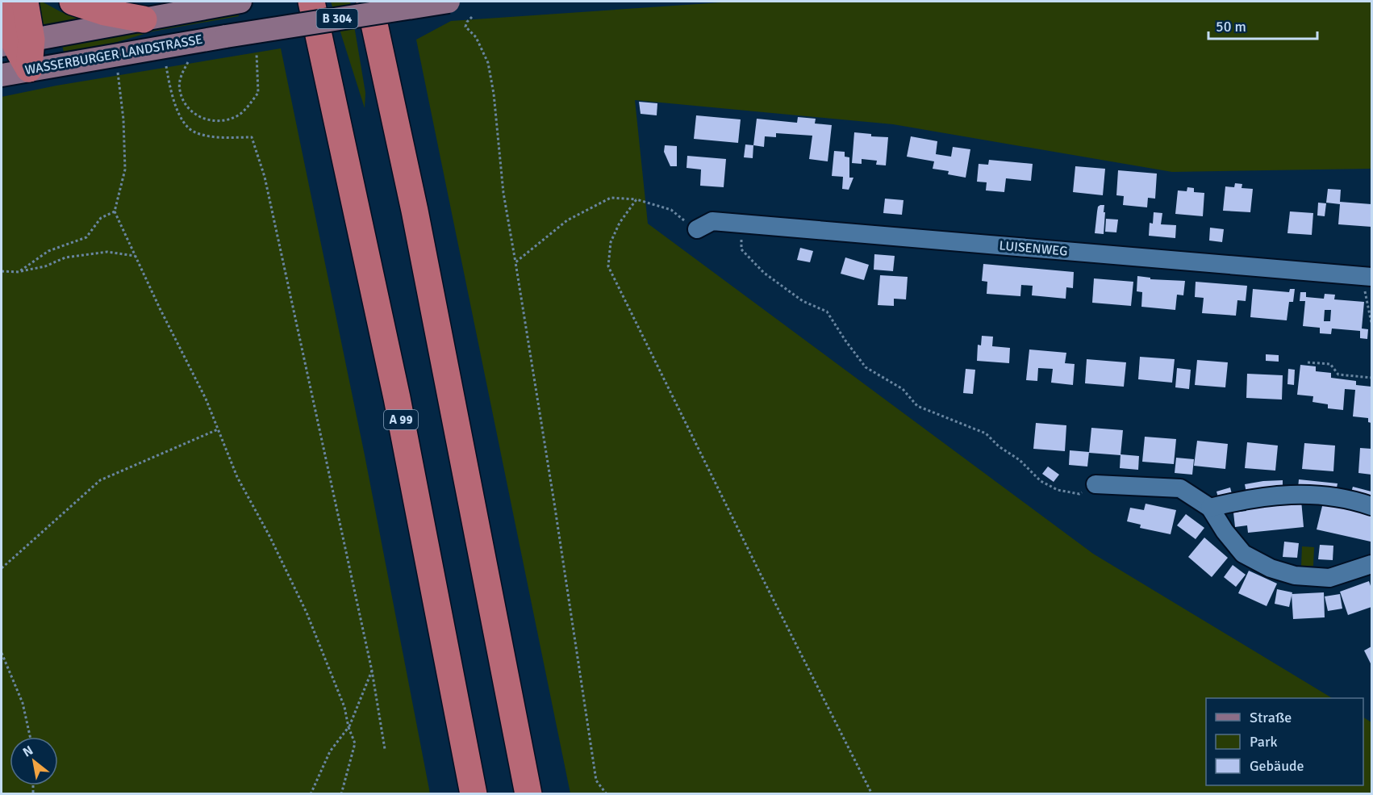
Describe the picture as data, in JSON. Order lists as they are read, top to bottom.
{
  "streets": {
    "highway": ["A 99"],
    "main road": ["B 304", "WASSERBURGER LANDSTRASSE"],
    "street": ["LUISENWEG"]
  },
  "legend": ["Straße", "Park", "Gebäude"],
  "scale_bar": "50 m",
  "north": "top left"
}
